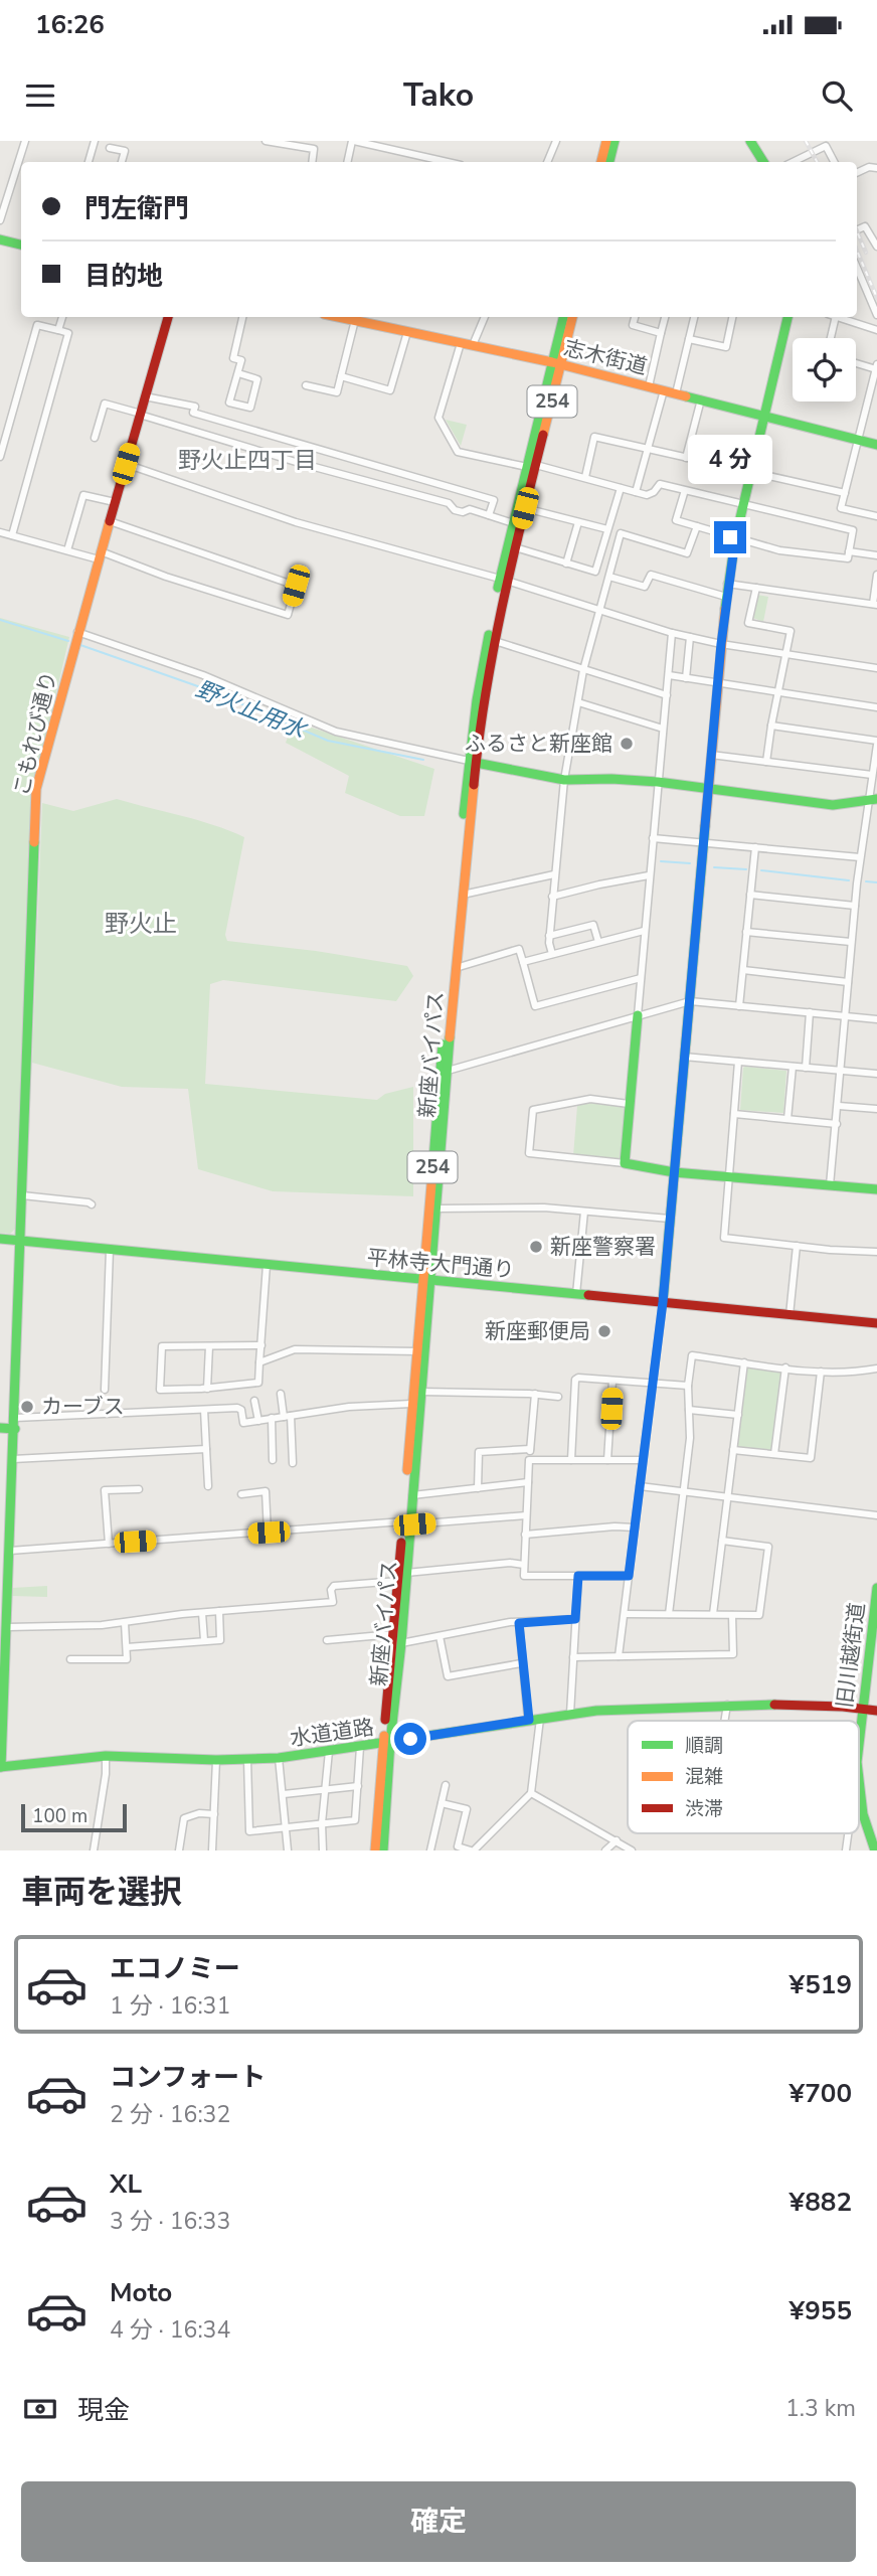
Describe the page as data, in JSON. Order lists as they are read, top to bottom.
{
  "streets": {
    "main road": [
      "志木街道",
      "254",
      "こもれび通り",
      "新座バイパス",
      "平林寺大門通り",
      "旧川越街道",
      "水道道路"
    ]
  },
  "crossings": [
    ["志木街道", "新座バイパス"],
    ["こもれび通り", "平林寺大門通り"],
    ["こもれび通り", "水道道路"],
    ["新座バイパス", "平林寺大門通り"],
    ["新座バイパス", "水道道路"],
    ["旧川越街道", "水道道路"]
  ],
  "districts": ["野火止四丁目", "野火止"],
  "water": ["野火止用水"],
  "places": [
    "ふるさと新座館",
    "新座警察署",
    "新座郵便局",
    "カーブス"
  ],
  "legend": ["順調", "混雑", "渋滞"],
  "scale_bar": "100 m",
  "page": {
    "status": "16:26",
    "header": "Tako",
    "banner": ["門左衛門", "目的地"],
    "bubble": "4 分",
    "scale": "100 m",
    "heading": "車両を選択",
    "list": [
      {
        "name": "エコノミー",
        "note": "1 分 · 16:31",
        "value": "¥519"
      },
      {
        "name": "コンフォート",
        "note": "2 分 · 16:32",
        "value": "¥700"
      },
      {
        "name": "XL",
        "note": "3 分 · 16:33",
        "value": "¥882"
      },
      {
        "name": "Moto",
        "note": "4 分 · 16:34",
        "value": "¥955"
      }
    ],
    "pay": ["現金", "1.3 km"],
    "buttons": "確定"
  }
}
